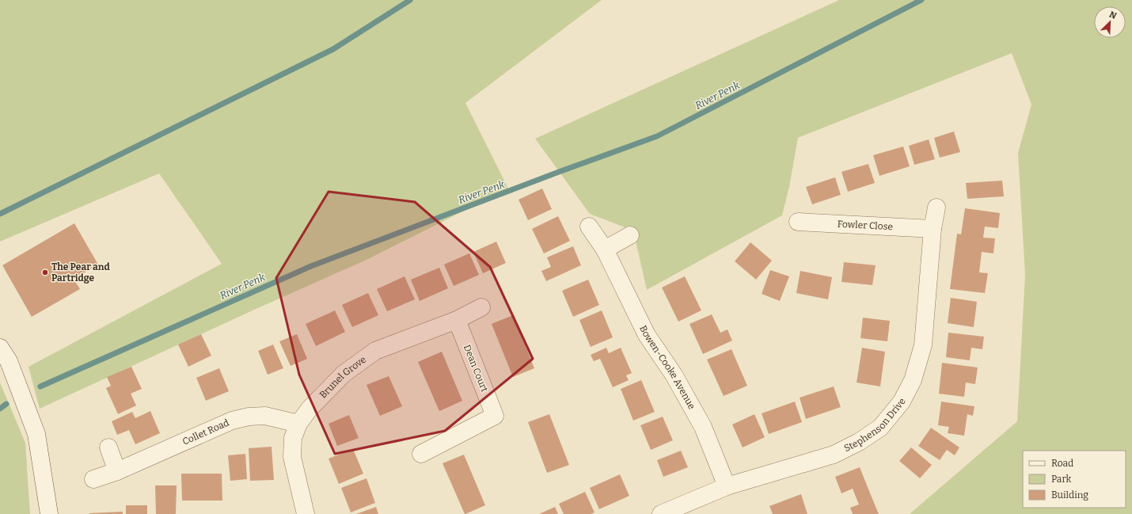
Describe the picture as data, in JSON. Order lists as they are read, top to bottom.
{
  "streets": {
    "street": [
      "Fowler Close",
      "Bowen-Cooke Avenue",
      "Dean Court",
      "Brunel Grove",
      "Stephenson Drive",
      "Collet Road"
    ]
  },
  "crossings": [
    ["Fowler Close", "Stephenson Drive"],
    ["Bowen-Cooke Avenue", "Stephenson Drive"],
    ["Dean Court", "Brunel Grove"],
    ["Brunel Grove", "Collet Road"]
  ],
  "water": ["River Penk"],
  "places": ["The Pear and Partridge"],
  "legend": ["Road", "Park", "Building"],
  "north": "top right"
}
